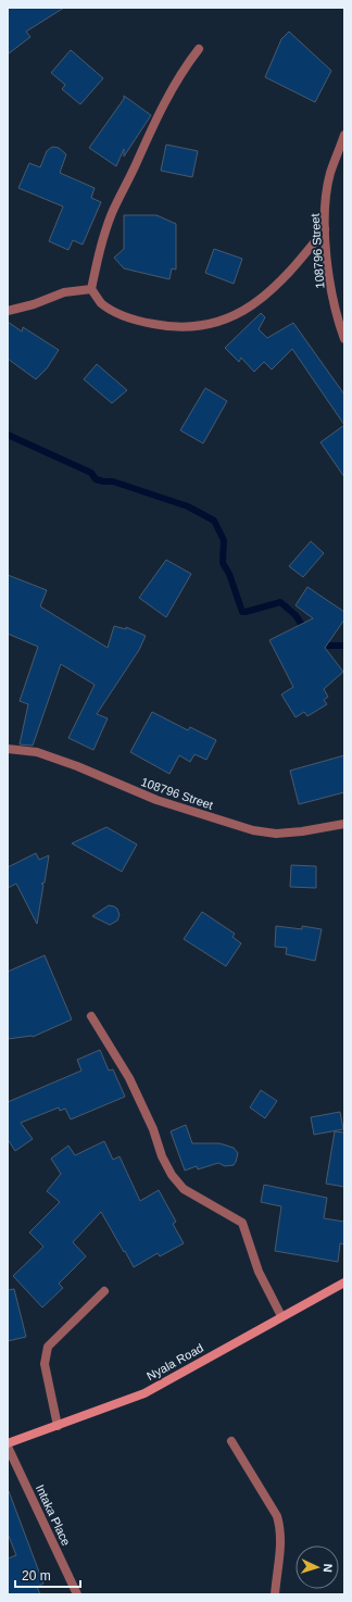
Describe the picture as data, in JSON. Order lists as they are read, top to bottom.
{
  "streets": {
    "street": ["108796 Street", "Nyala Road", "Intaka Place"]
  },
  "crossings": [
    ["Nyala Road", "Intaka Place"]
  ],
  "scale_bar": "20 m",
  "north": "right"
}
